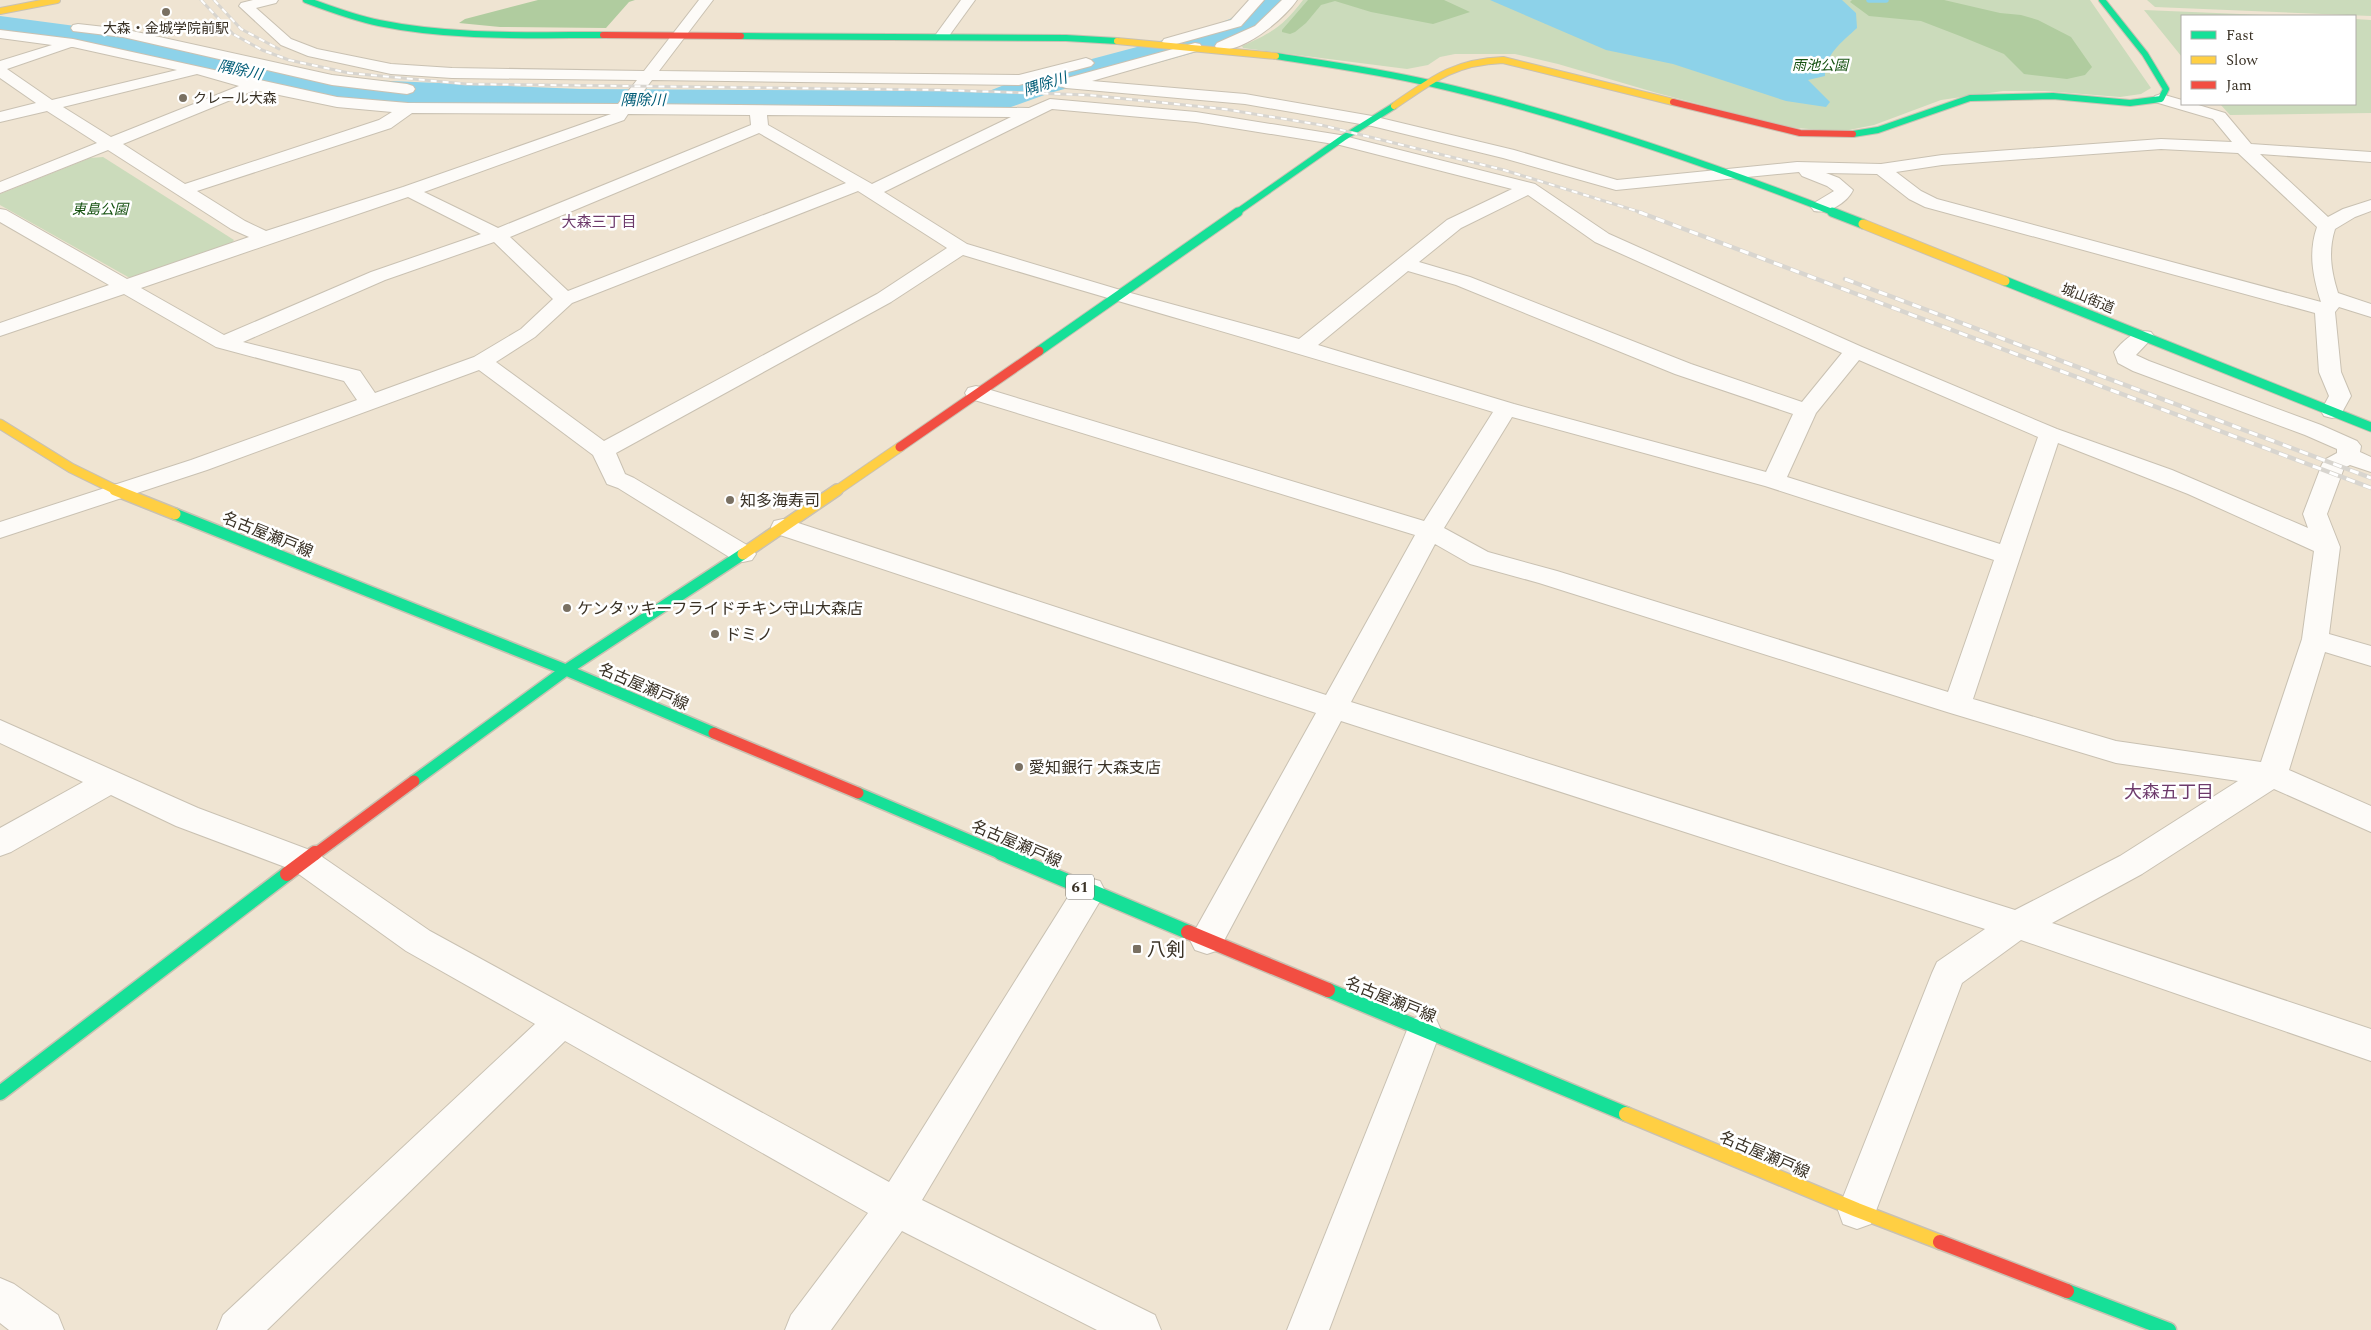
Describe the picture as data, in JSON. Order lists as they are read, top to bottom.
{
  "streets": {
    "street": ["城山街道", "名古屋瀬戸線", "61"]
  },
  "districts": ["大森三丁目", "大森五丁目"],
  "water": ["隅除川"],
  "parks": ["雨池公園", "東島公園"],
  "places": {
    "other": [
      "大森・金城学院前駅",
      "クレール大森",
      "知多海寿司",
      "ケンタッキーフライドチキン守山大森店",
      "ドミノ",
      "愛知銀行 大森支店"
    ],
    "transit": ["八剣"]
  },
  "legend": ["Fast", "Slow", "Jam"]
}
